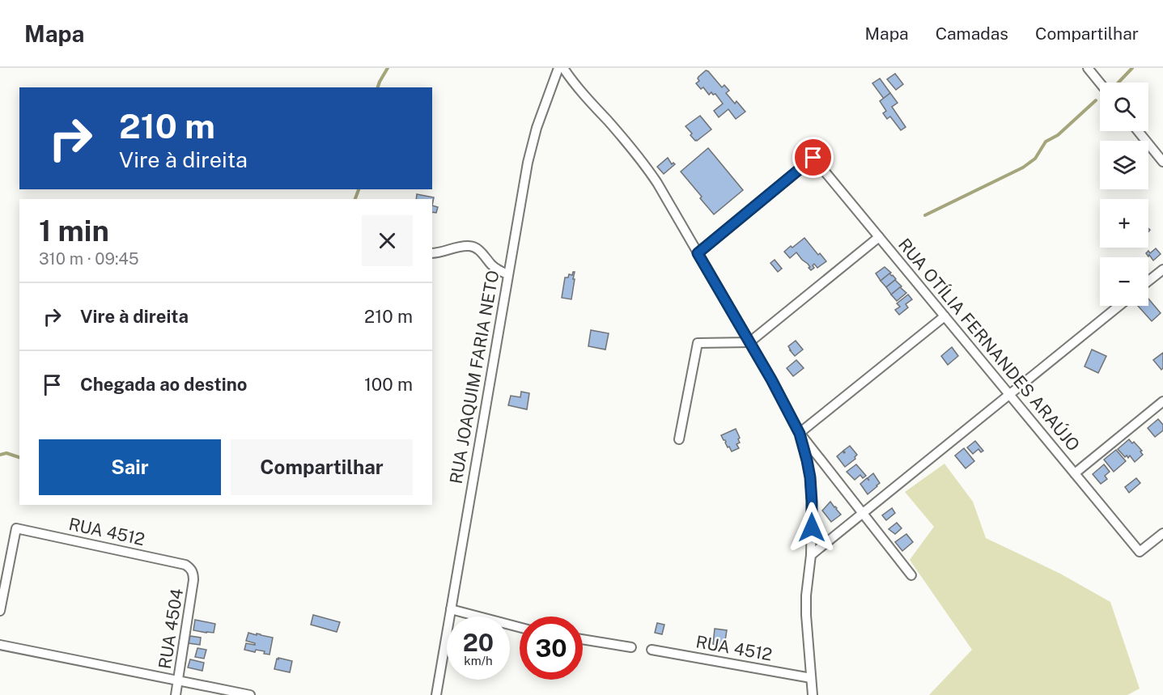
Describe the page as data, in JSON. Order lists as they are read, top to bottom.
{
  "streets": {
    "street": [
      "RUA OTÍLIA FERNANDES ARAÚJO",
      "RUA JOAQUIM FARIA NETO",
      "RUA 4512",
      "RUA 4504"
    ]
  },
  "crossings": [
    ["RUA 4512", "RUA 4504"]
  ],
  "page": {
    "header": "Mapa",
    "nav": ["Mapa", "Camadas", "Compartilhar"],
    "map_buttons": ["+", "−"],
    "turn": ["210 m", "Vire à direita"],
    "heading": ["1 min", "310 m · 09:45"],
    "list": [
      {
        "name": "Vire à direita",
        "value": "210 m"
      },
      {
        "name": "Chegada ao destino",
        "value": "100 m"
      }
    ],
    "buttons": ["Sair", "Compartilhar"],
    "speed": "20 km/h",
    "limit": "30"
  }
}
